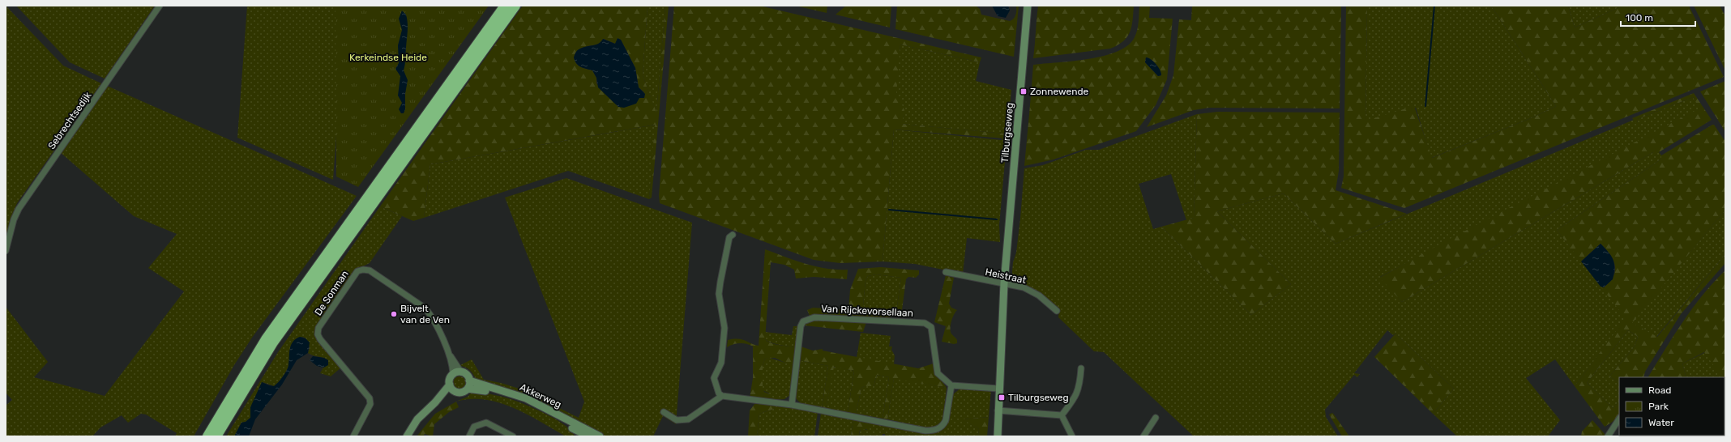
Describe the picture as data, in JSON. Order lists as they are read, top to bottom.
{
  "streets": {
    "street": [
      "Sebrechtsedijk",
      "Tilburgseweg",
      "Heistraat",
      "De Sonman",
      "Van Rijckevorsellaan",
      "Akkerweg"
    ]
  },
  "crossings": [
    ["Tilburgseweg", "Heistraat"],
    ["De Sonman", "Akkerweg"]
  ],
  "parks": ["Kerkeindse Heide"],
  "places": {
    "transit": ["Zonnewende", "Tilburgseweg"],
    "other": ["Bijvelt van de Ven"]
  },
  "legend": ["Road", "Park", "Water"],
  "scale_bar": "100 m"
}
